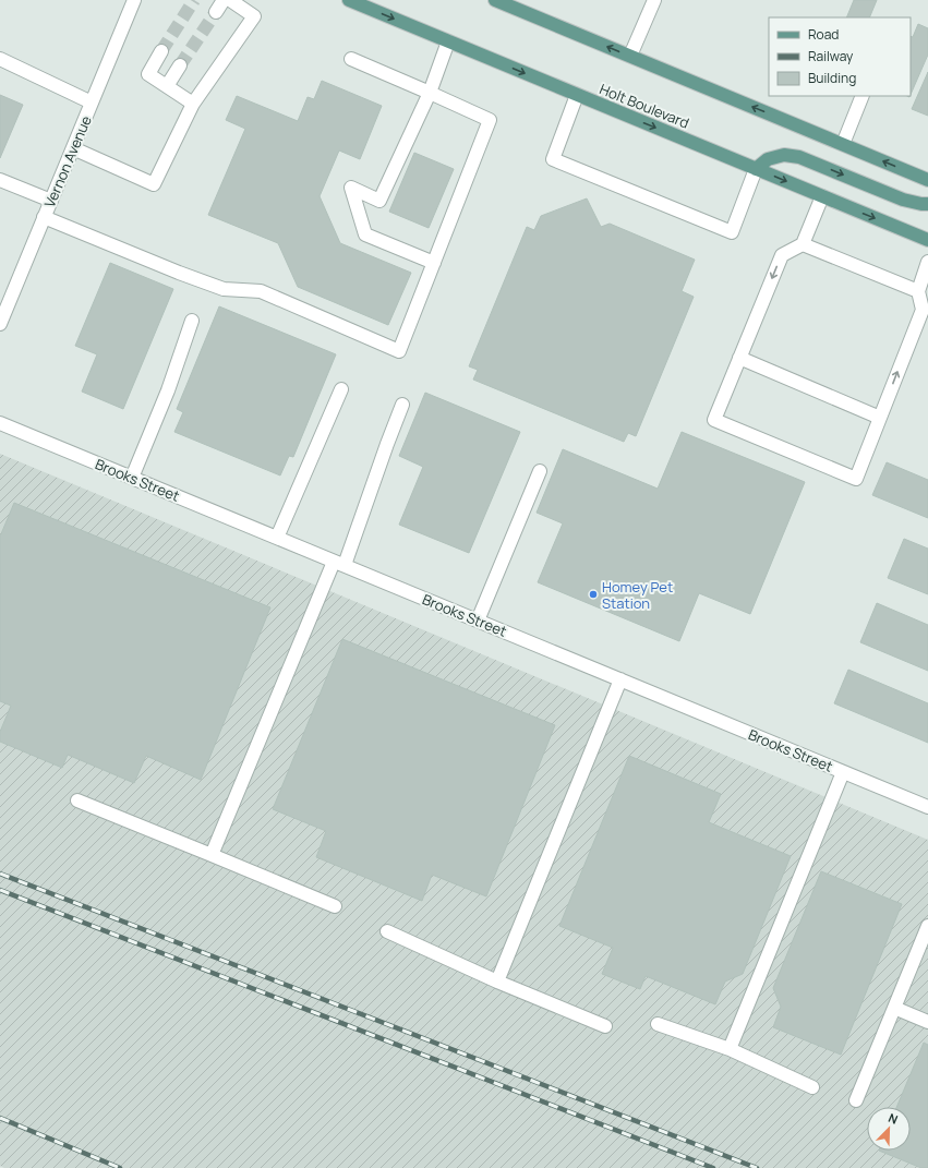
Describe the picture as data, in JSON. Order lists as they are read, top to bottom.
{
  "streets": {
    "main road": ["Holt Boulevard"],
    "street": ["Vernon Avenue", "Brooks Street"]
  },
  "places": ["Homey Pet Station"],
  "legend": ["Road", "Railway", "Building"],
  "north": "top right"
}
